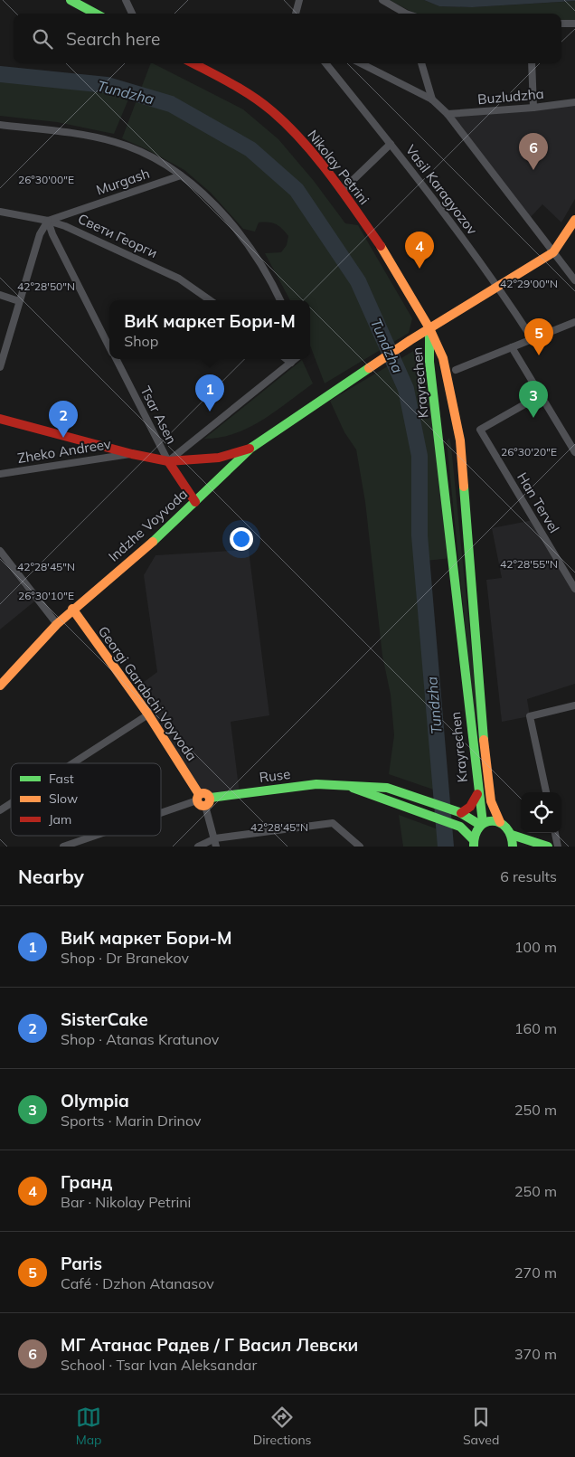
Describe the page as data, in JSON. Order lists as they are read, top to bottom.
{
  "streets": {
    "street": [
      "Buzludzha",
      "Nikolay Petrini",
      "Murgash",
      "Vasil Karagyozov",
      "Свети Георги",
      "Krayrechen",
      "Tsar Asen",
      "Zheko Andreev",
      "Han Tervel",
      "Indzhe Voyvoda",
      "Georgi Garabchi Voyvoda",
      "Ruse"
    ]
  },
  "crossings": [
    ["Nikolay Petrini", "Krayrechen"],
    ["Nikolay Petrini", "Indzhe Voyvoda"],
    ["Murgash", "Свети Георги"],
    ["Vasil Karagyozov", "Indzhe Voyvoda"],
    ["Krayrechen", "Indzhe Voyvoda"],
    ["Indzhe Voyvoda", "Georgi Garabchi Voyvoda"],
    ["Georgi Garabchi Voyvoda", "Ruse"]
  ],
  "water": ["Tundzha"],
  "legend": ["Fast", "Slow", "Jam"],
  "page": {
    "search": "Search here",
    "pins": [
      "6",
      "4",
      "5",
      "1",
      "3",
      "2"
    ],
    "popup": ["ВиК маркет Бори-М", "Shop"],
    "heading": ["Nearby", "6 results"],
    "list": [
      {
        "mark": "1",
        "name": "ВиК маркет Бори-М",
        "note": "Shop · Dr Branekov",
        "value": "100 m"
      },
      {
        "mark": "2",
        "name": "SisterCake",
        "note": "Shop · Atanas Kratunov",
        "value": "160 m"
      },
      {
        "mark": "3",
        "name": "Olympia",
        "note": "Sports · Marin Drinov",
        "value": "250 m"
      },
      {
        "mark": "4",
        "name": "Гранд",
        "note": "Bar · Nikolay Petrini",
        "value": "250 m"
      },
      {
        "mark": "5",
        "name": "Paris",
        "note": "Café · Dzhon Atanasov",
        "value": "270 m"
      },
      {
        "mark": "6",
        "name": "МГ Атанас Радев / Г Васил Левски",
        "note": "School · Tsar Ivan Aleksandar",
        "value": "370 m"
      }
    ],
    "nav": ["Map", "Directions", "Saved"]
  },
  "coordinates": [
    "26°30'00\"E",
    "42°29'00\"N",
    "42°28'50\"N",
    "26°30'20\"E",
    "42°28'55\"N",
    "42°28'45\"N",
    "26°30'10\"E"
  ]
}
